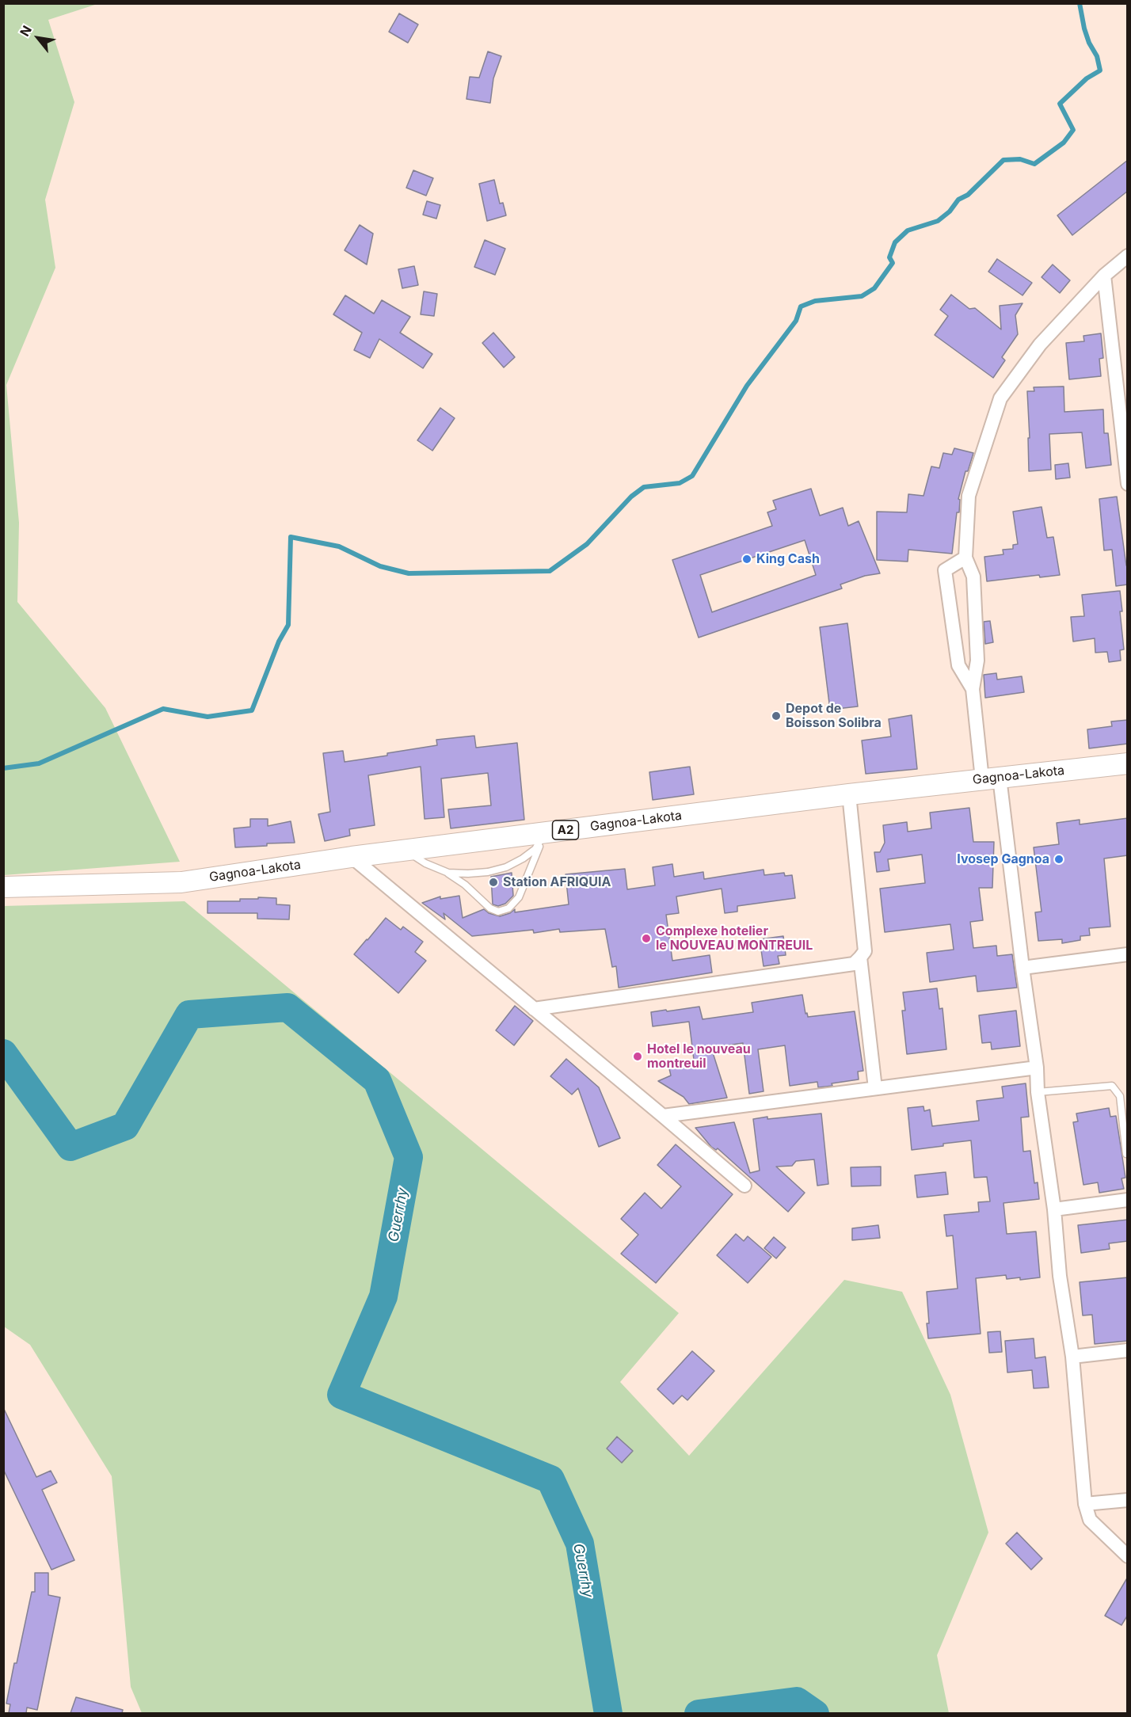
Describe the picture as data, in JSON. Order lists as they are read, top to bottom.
{
  "streets": {
    "main road": ["Gagnoa-Lakota", "A2"]
  },
  "water": ["Guerrhy"],
  "places": [
    "King Cash",
    "Depot de Boisson Solibra",
    "Ivosep Gagnoa",
    "Station AFRIQUIA",
    "Complexe hotelier le NOUVEAU MONTREUIL",
    "Hotel le nouveau montreuil"
  ],
  "north": "top left"
}
